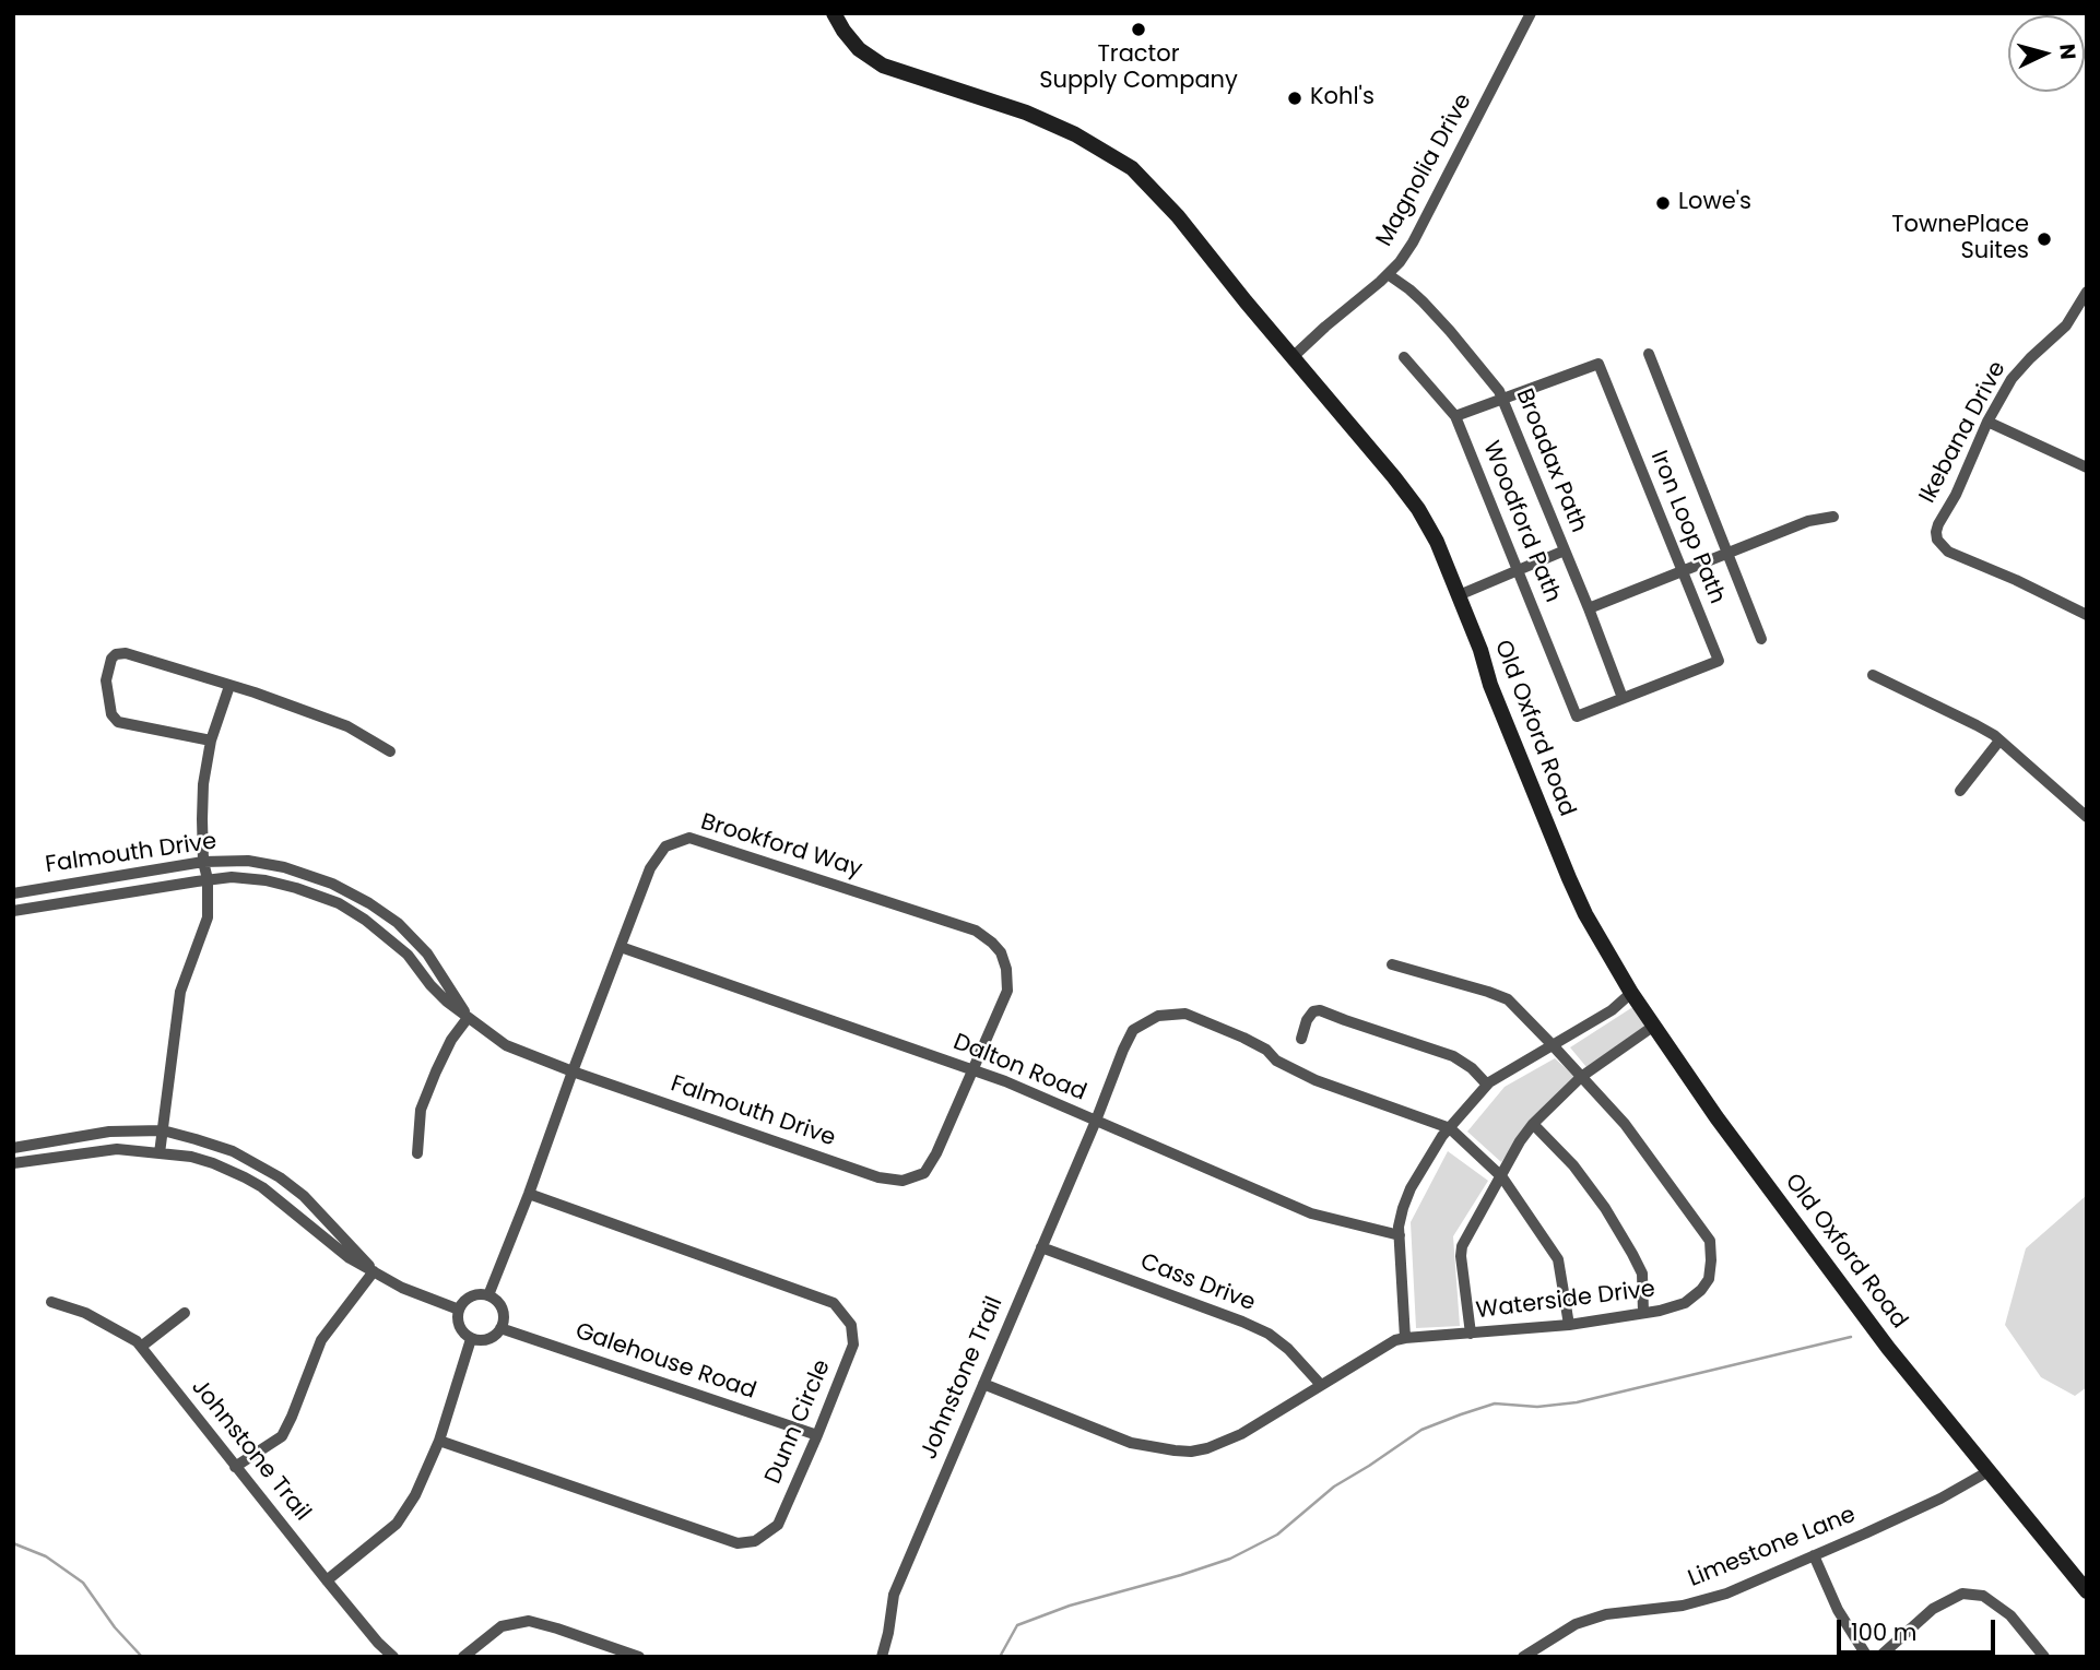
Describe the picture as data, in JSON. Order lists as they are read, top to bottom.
{
  "streets": {
    "street": [
      "Magnolia Drive",
      "Ikebana Drive",
      "Broadax Path",
      "Woodford Path",
      "Iron Loop Path",
      "Old Oxford Road",
      "Brookford Way",
      "Falmouth Drive",
      "Dalton Road",
      "Cass Drive",
      "Waterside Drive",
      "Galehouse Road",
      "Johnstone Trail",
      "Dunn Circle",
      "Limestone Lane"
    ]
  },
  "crossings": [
    ["Magnolia Drive", "Broadax Path"],
    ["Magnolia Drive", "Old Oxford Road"],
    ["Broadax Path", "Iron Loop Path"],
    ["Woodford Path", "Iron Loop Path"],
    ["Old Oxford Road", "Limestone Lane"],
    ["Brookford Way", "Falmouth Drive"],
    ["Brookford Way", "Dalton Road"],
    ["Brookford Way", "Galehouse Road"],
    ["Brookford Way", "Dunn Circle"],
    ["Falmouth Drive", "Dalton Road"],
    ["Dalton Road", "Johnstone Trail"],
    ["Cass Drive", "Waterside Drive"],
    ["Cass Drive", "Johnstone Trail"],
    ["Waterside Drive", "Johnstone Trail"],
    ["Galehouse Road", "Dunn Circle"]
  ],
  "places": [
    "Tractor Supply Company",
    "Kohl's",
    "Lowe's",
    "TownePlace Suites"
  ],
  "scale_bar": "100 m",
  "north": "right"
}
